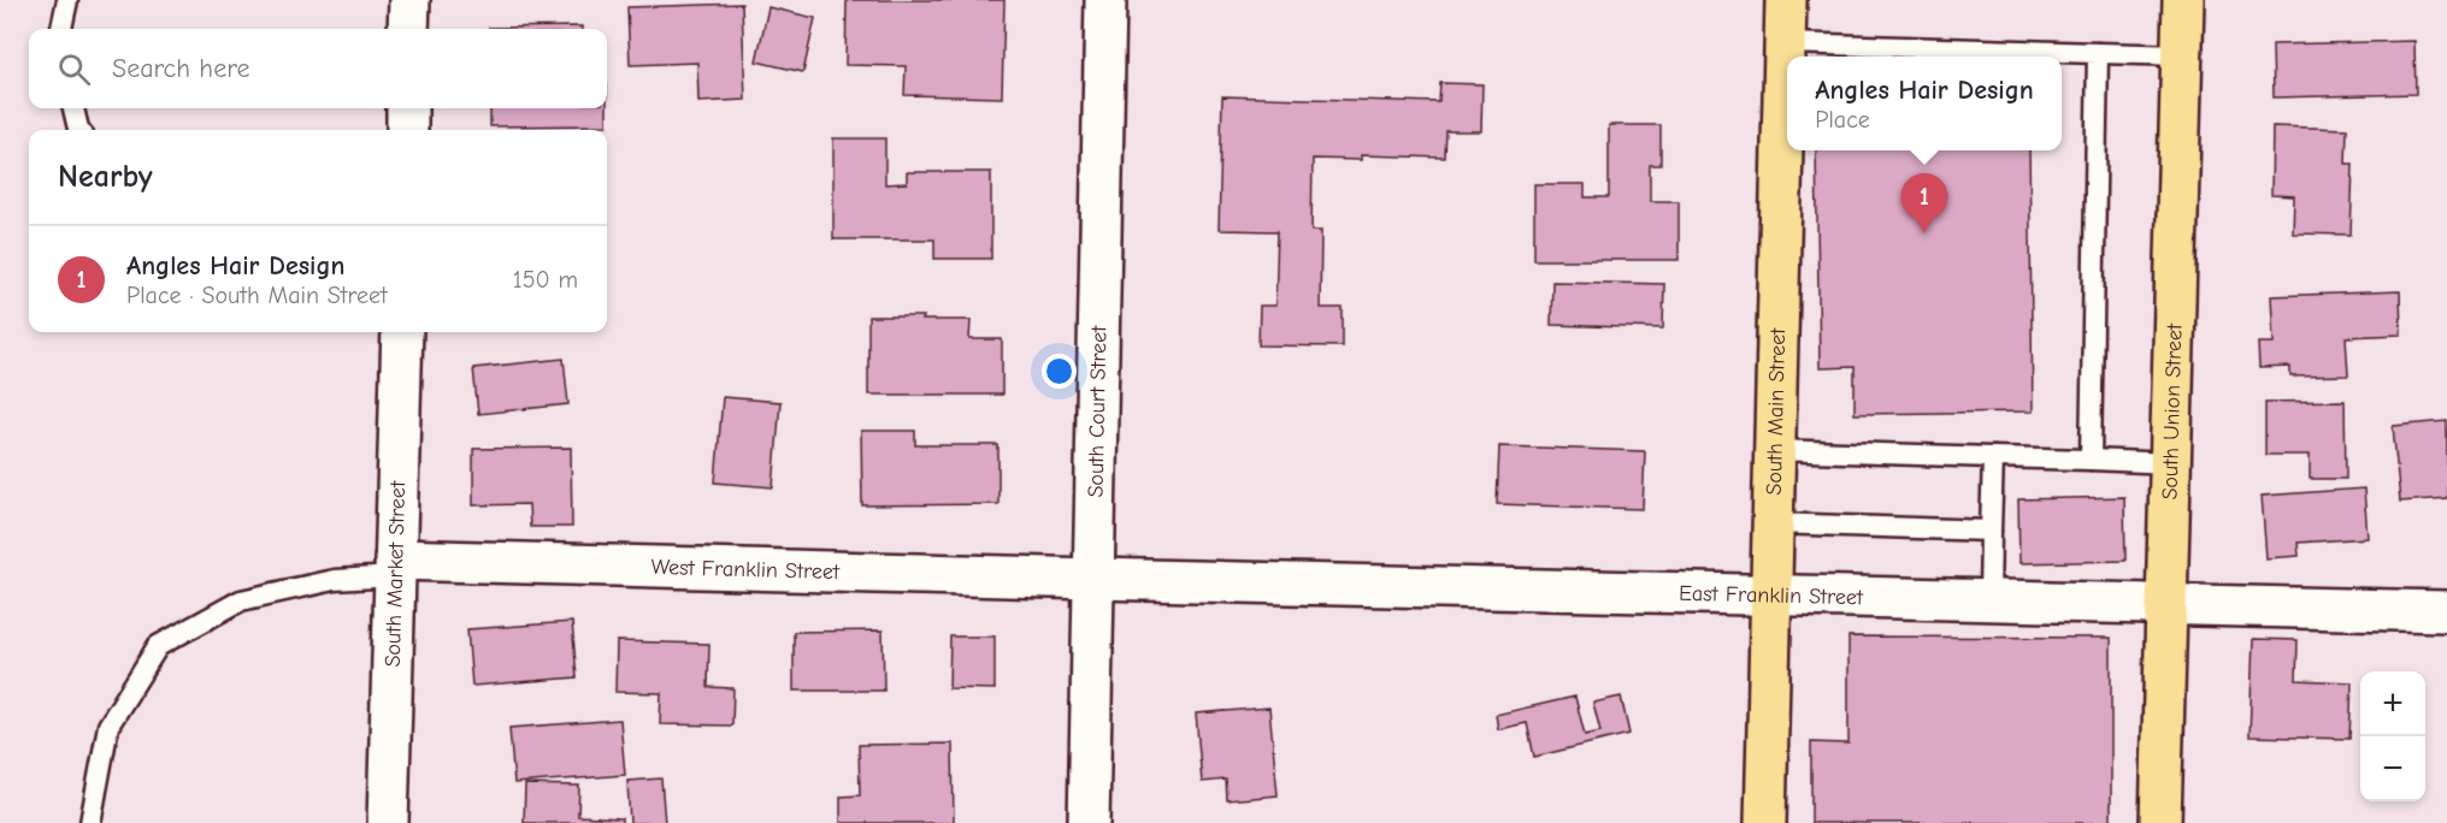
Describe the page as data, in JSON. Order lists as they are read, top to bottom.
{
  "streets": {
    "main road": ["South Main Street", "South Union Street"],
    "street": [
      "South Court Street",
      "West Franklin Street",
      "South Market Street",
      "East Franklin Street"
    ]
  },
  "crossings": [
    ["South Court Street", "West Franklin Street"],
    ["South Court Street", "East Franklin Street"],
    ["South Main Street", "East Franklin Street"],
    ["South Union Street", "East Franklin Street"],
    ["West Franklin Street", "South Market Street"],
    ["West Franklin Street", "East Franklin Street"]
  ],
  "page": {
    "search": "Search here",
    "popup": ["Angles Hair Design", "Place"],
    "heading": "Nearby",
    "pins": "1",
    "list": [
      {
        "mark": "1",
        "name": "Angles Hair Design",
        "note": "Place · South Main Street",
        "value": "150 m"
      }
    ],
    "map_buttons": ["+", "−"]
  }
}
